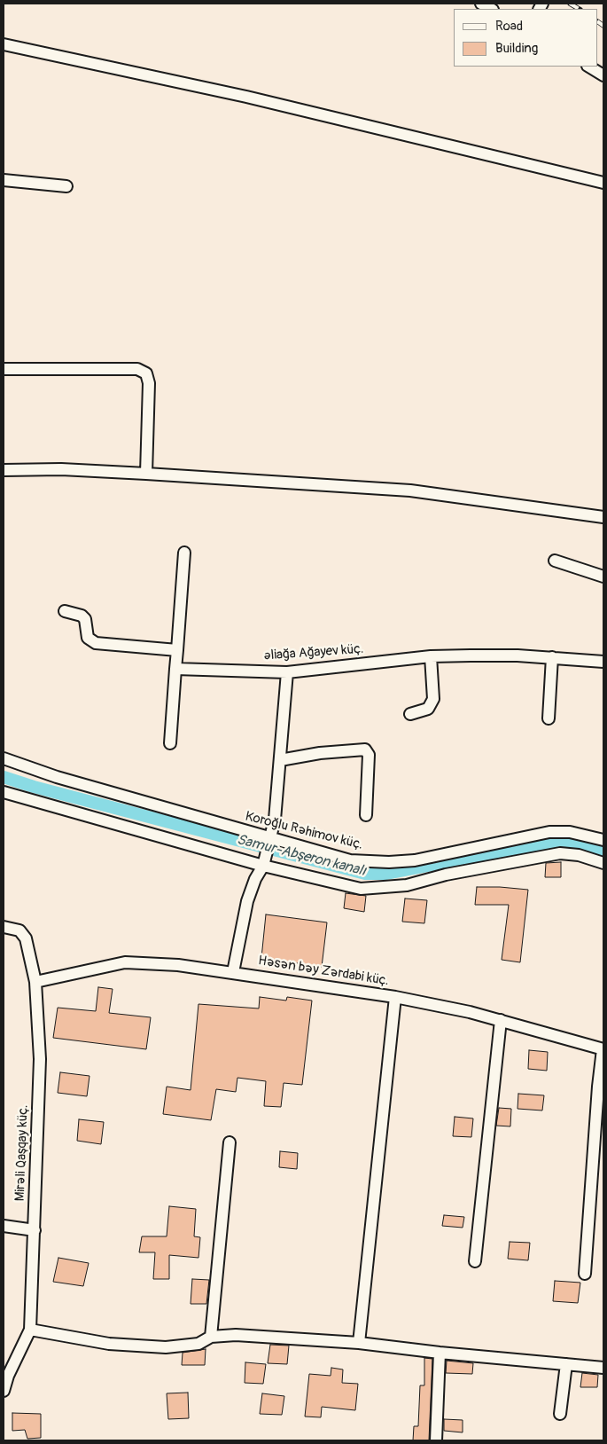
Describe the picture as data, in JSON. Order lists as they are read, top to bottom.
{
  "streets": {
    "street": [
      "Əliağa Ağayev küç.",
      "Koroğlu Rəhimov küç.",
      "Həsən bəy Zərdabi küç.",
      "Mirəli Qaşqay küç."
    ]
  },
  "crossings": [
    ["Həsən bəy Zərdabi küç.", "Mirəli Qaşqay küç."]
  ],
  "water": ["Samur-Abşeron kanalı"],
  "legend": ["Road", "Building"]
}
